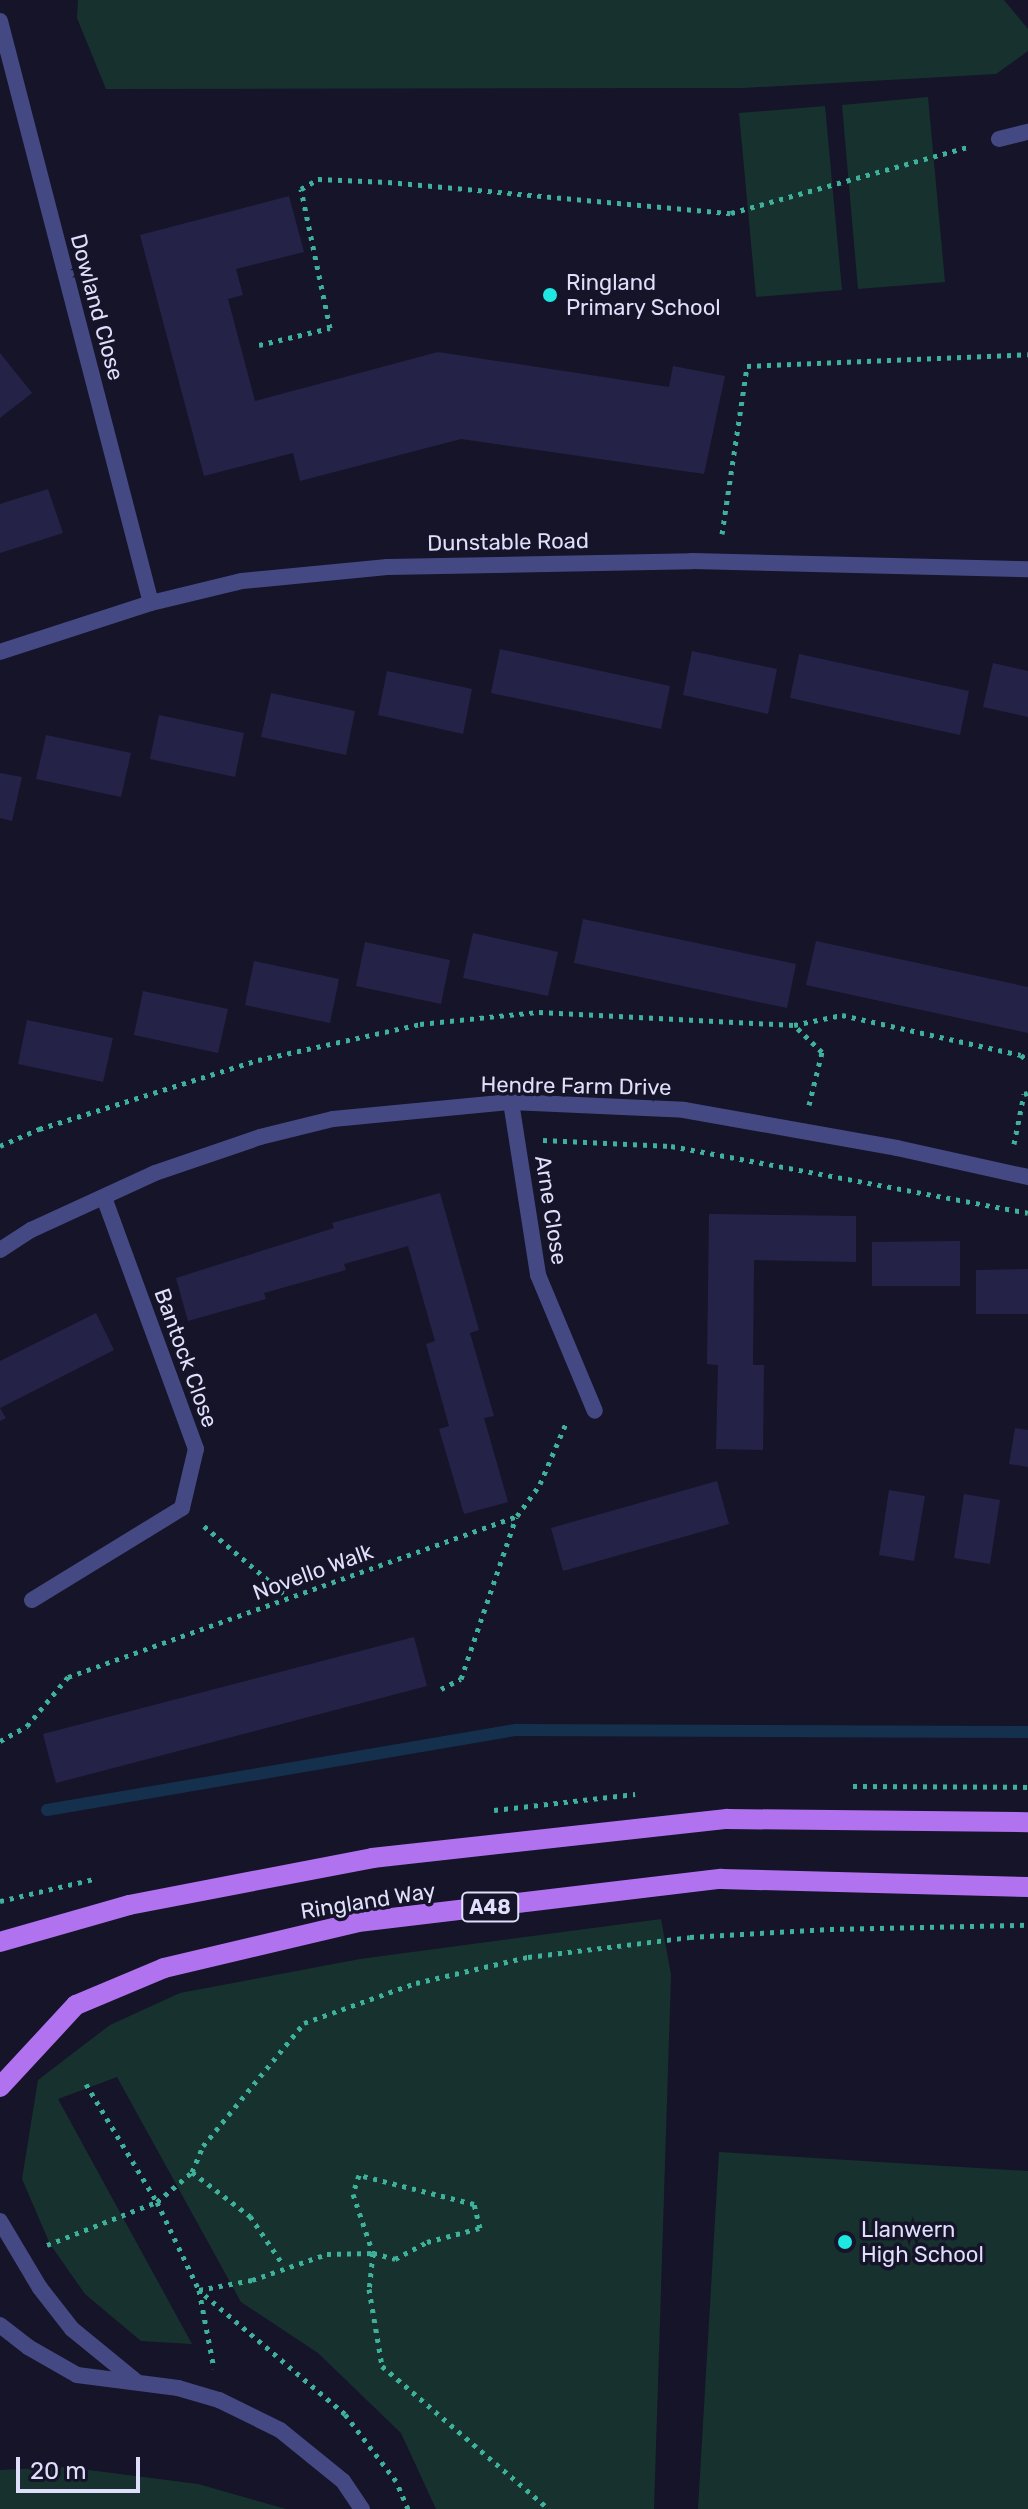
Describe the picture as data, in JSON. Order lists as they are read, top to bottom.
{
  "streets": {
    "main road": ["Ringland Way", "A48"],
    "street": [
      "Dowland Close",
      "Dunstable Road",
      "Hendre Farm Drive",
      "Arne Close",
      "Bantock Close"
    ],
    "path": ["Novello Walk"]
  },
  "crossings": [
    ["Dowland Close", "Dunstable Road"],
    ["Hendre Farm Drive", "Arne Close"],
    ["Hendre Farm Drive", "Bantock Close"]
  ],
  "places": ["Ringland Primary School", "Llanwern High School"],
  "scale_bar": "20 m"
}
